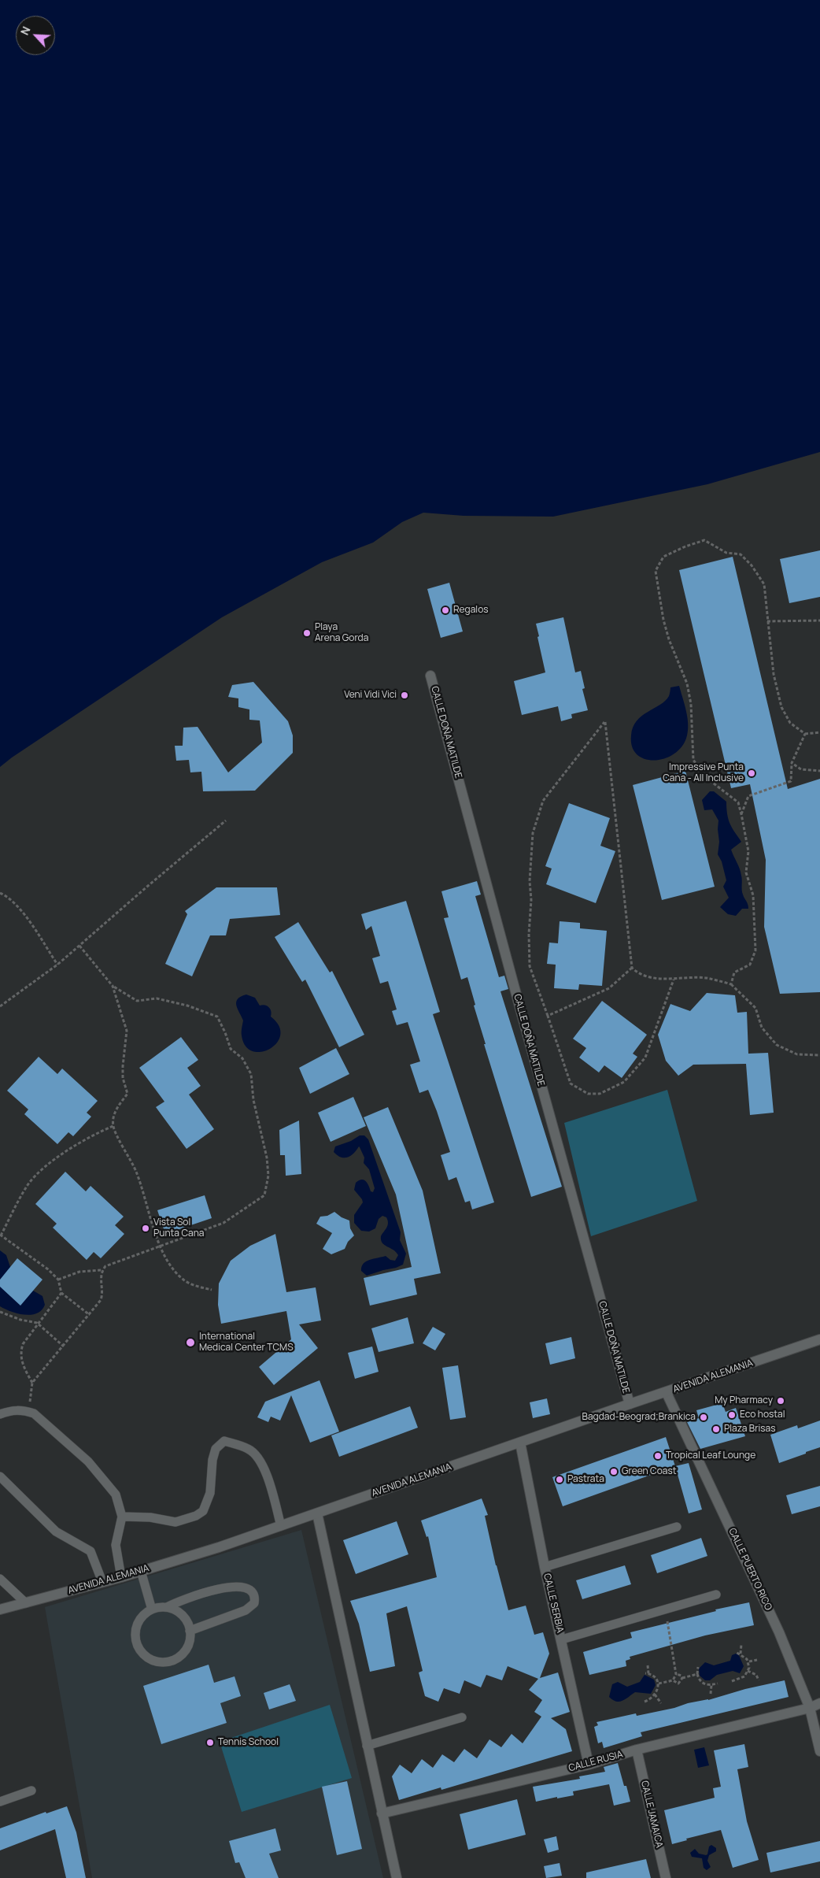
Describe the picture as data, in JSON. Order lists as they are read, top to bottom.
{
  "streets": {
    "street": [
      "CALLE DOÑA MATILDE",
      "AVENIDA ALEMANIA",
      "CALLE PUERTO RICO",
      "CALLE SERBIA",
      "CALLE RUSIA",
      "CALLE JAMAICA"
    ]
  },
  "crossings": [
    ["CALLE DOÑA MATILDE", "AVENIDA ALEMANIA"],
    ["AVENIDA ALEMANIA", "CALLE PUERTO RICO"],
    ["AVENIDA ALEMANIA", "CALLE SERBIA"],
    ["CALLE PUERTO RICO", "CALLE RUSIA"],
    ["CALLE SERBIA", "CALLE RUSIA"],
    ["CALLE RUSIA", "CALLE JAMAICA"]
  ],
  "places": [
    "Regalos",
    "Playa Arena Gorda",
    "Veni Vidi Vici",
    "Impressive Punta Cana - All Inclusive",
    "Vista Sol Punta Cana",
    "International Medical Center TCMS",
    "My Pharmacy",
    "Eco hostal",
    "Bagdad-Beograd;Brankica",
    "Plaza Brisas",
    "Tropical Leaf Lounge",
    "Green Coast",
    "Pastrata",
    "Tennis School"
  ],
  "north": "top left"
}
